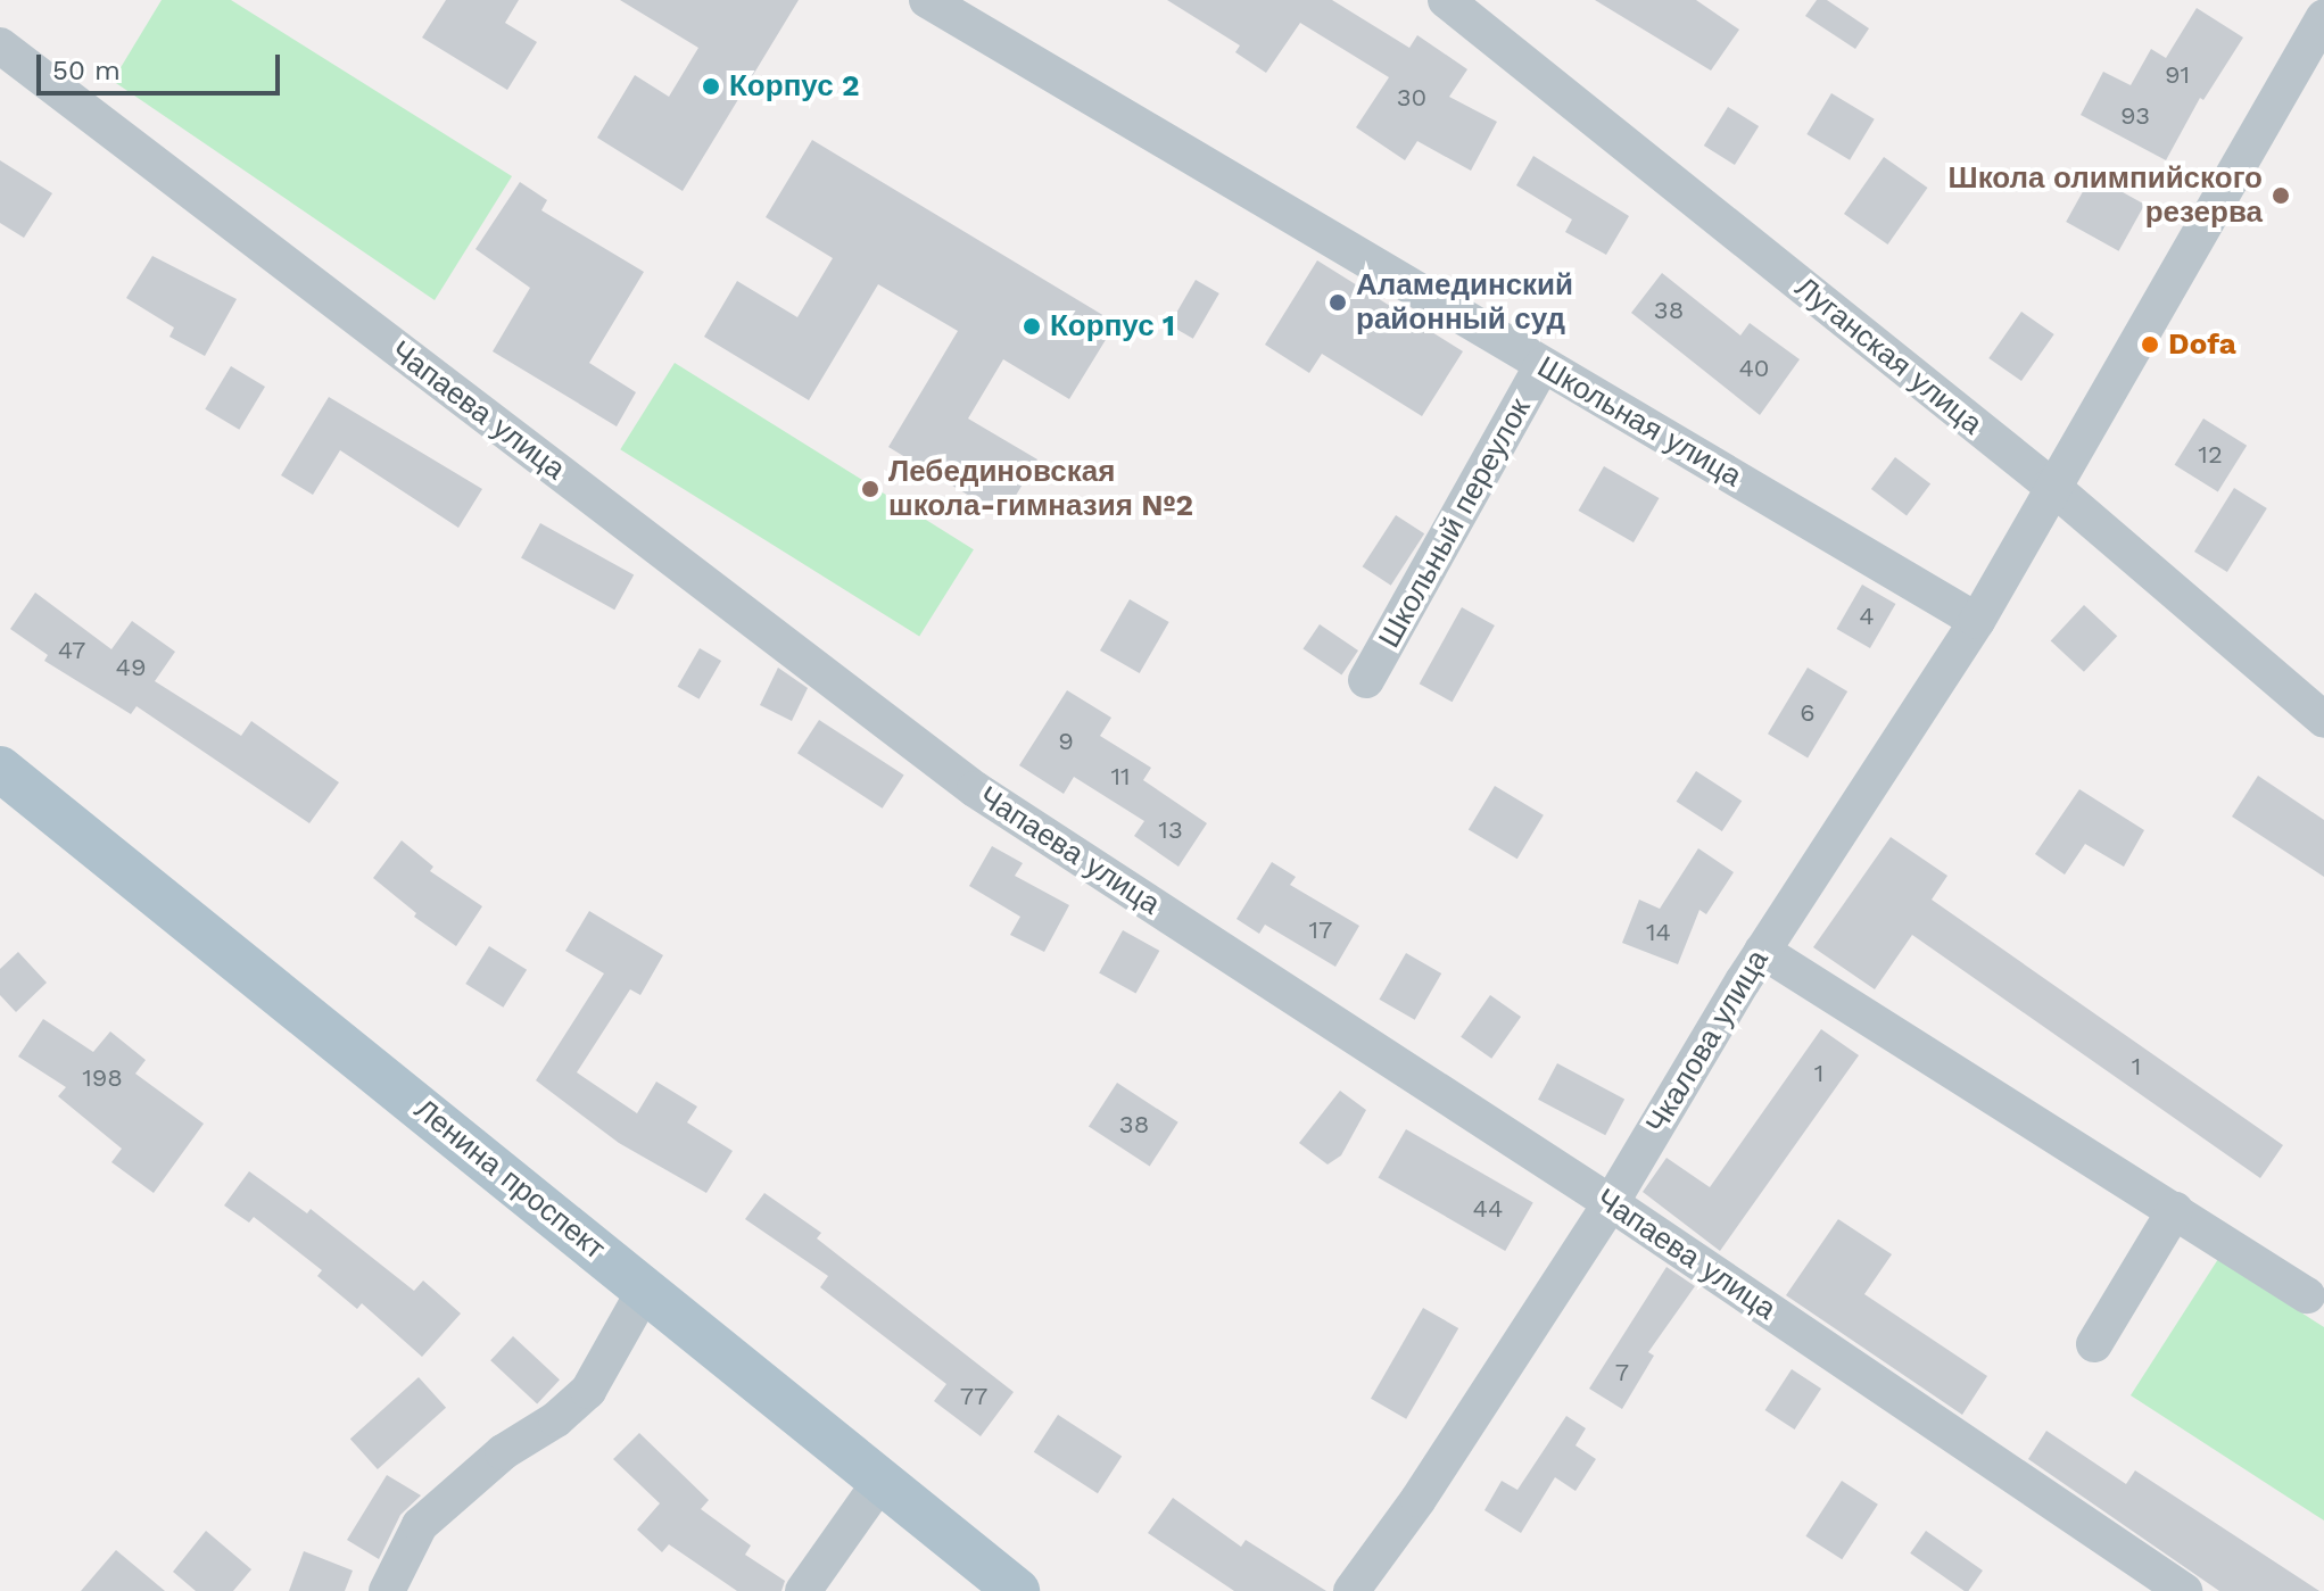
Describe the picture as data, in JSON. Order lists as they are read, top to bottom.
{
  "streets": {
    "main road": ["Ленина проспект"],
    "street": [
      "Луганская улица",
      "Чапаева улица",
      "Школьная улица",
      "Школьный переулок",
      "Чкалова улица"
    ]
  },
  "crossings": [
    ["Луганская улица", "Чкалова улица"],
    ["Чапаева улица", "Чкалова улица"],
    ["Школьная улица", "Школьный переулок"],
    ["Школьная улица", "Чкалова улица"]
  ],
  "places": [
    "Корпус 2",
    "Школа олимпийского резерва",
    "Аламединский районный суд",
    "Корпус 1",
    "Dofa",
    "Лебединовская школа-гимназия №2"
  ],
  "house_numbers": [
    "91",
    "30",
    "93",
    "38",
    "40",
    "12",
    "4",
    "47",
    "49",
    "6",
    "9",
    "11",
    "13",
    "17",
    "14",
    "1",
    "1",
    "198",
    "38",
    "44",
    "7",
    "77"
  ],
  "scale_bar": "50 m"
}
